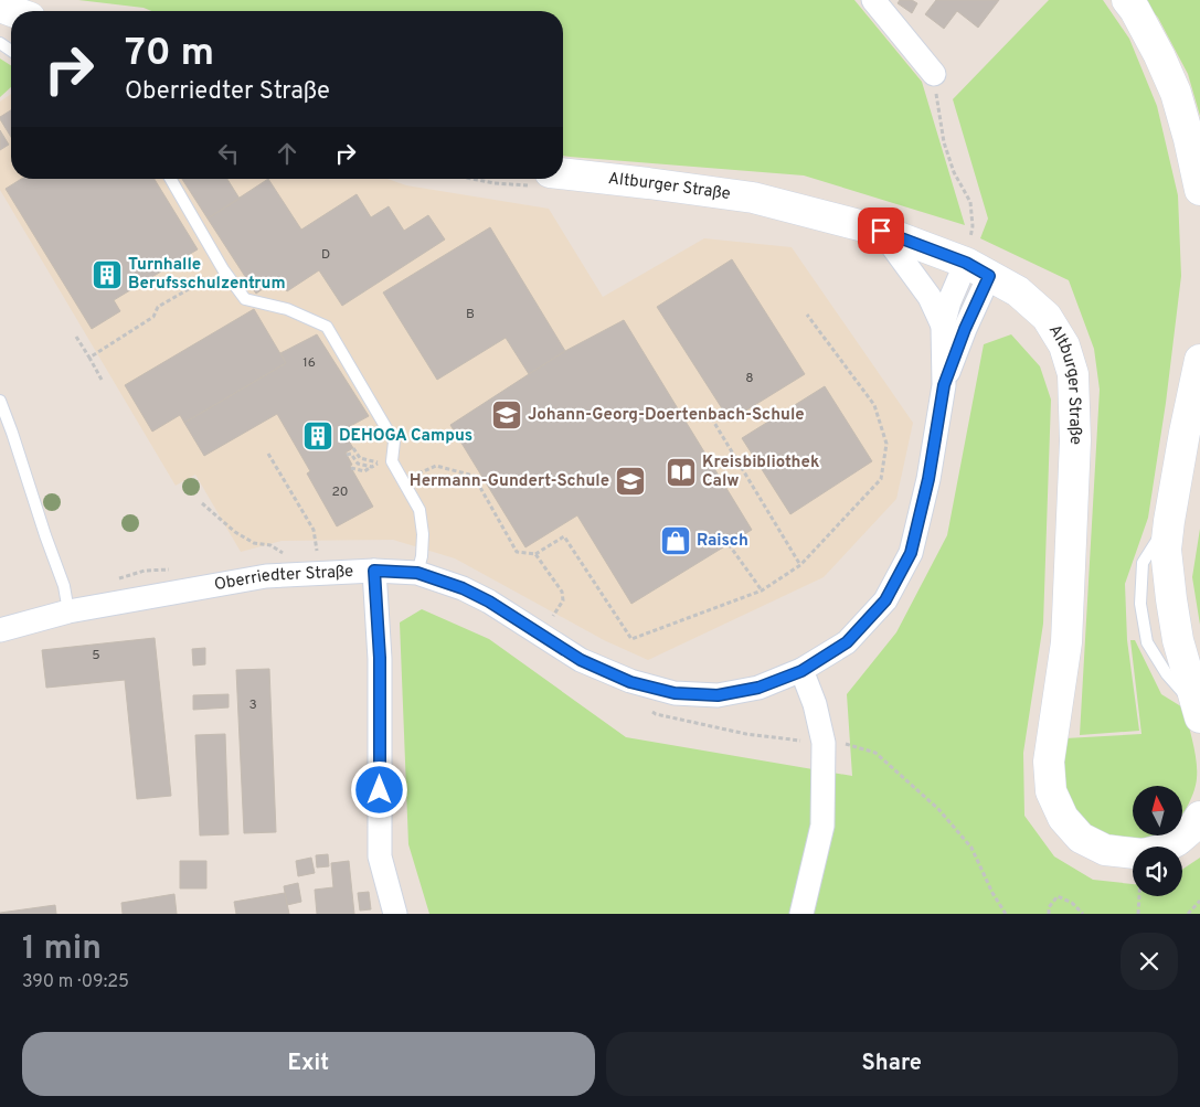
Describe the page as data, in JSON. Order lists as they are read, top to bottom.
{
  "streets": {
    "street": ["Altburger Straße", "Oberriedter Straße"]
  },
  "crossings": [
    ["Altburger Straße", "Oberriedter Straße"]
  ],
  "places": {
    "building": ["Turnhalle Berufsschulzentrum", "DEHOGA Campus"],
    "school or university": ["Johann-Georg-Doertenbach-Schule", "Hermann-Gundert-Schule"],
    "library": ["Kreisbibliothek Calw"],
    "shop": ["Raisch"]
  },
  "house_numbers": [
    "D",
    "B",
    "16",
    "8",
    "20",
    "5",
    "3"
  ],
  "north": "top",
  "page": {
    "turn": ["70 m", "Oberriedter Straße"],
    "heading": ["1 min", "390 m · 09:25"],
    "buttons": ["Exit", "Share"]
  }
}
